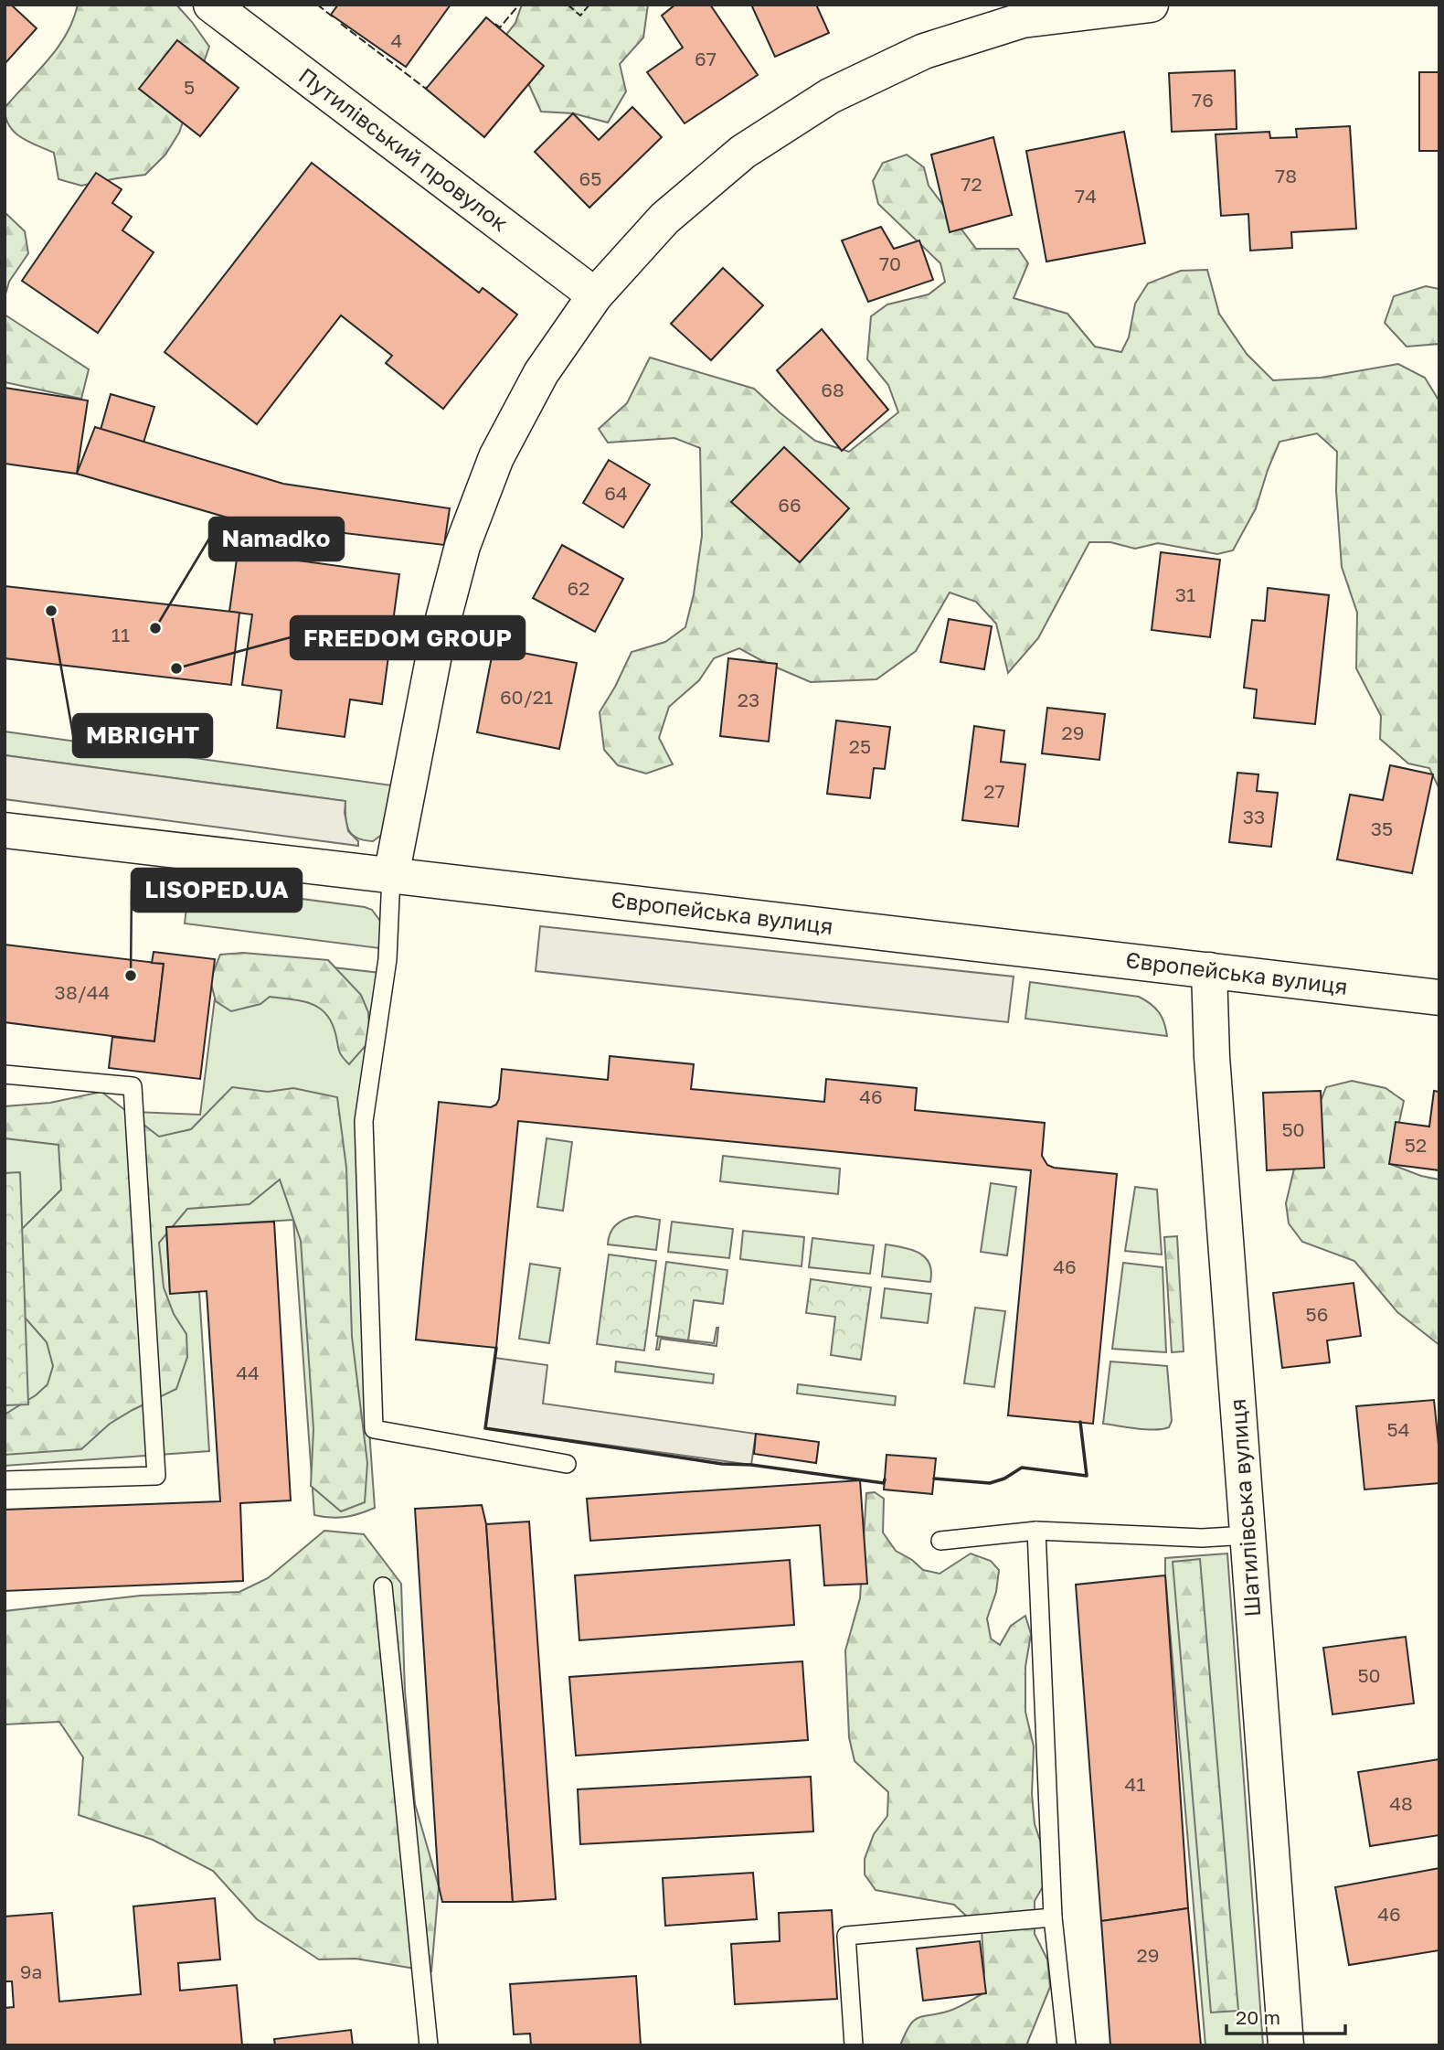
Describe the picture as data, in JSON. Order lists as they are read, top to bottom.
{
  "streets": {
    "street": ["Путилівський провулок", "Європейська вулиця", "Шатилівська вулиця"]
  },
  "crossings": [
    ["Європейська вулиця", "Шатилівська вулиця"]
  ],
  "places": [
    "MBRIGHT",
    "Namadko",
    "FREEDOM GROUP",
    "LISOPED.UA"
  ],
  "house_numbers": [
    "4",
    "67",
    "5",
    "76",
    "78",
    "65",
    "72",
    "74",
    "70",
    "68",
    "64",
    "66",
    "62",
    "31",
    "11",
    "60/21",
    "23",
    "29",
    "25",
    "27",
    "33",
    "35",
    "38/44",
    "46",
    "50",
    "52",
    "46",
    "56",
    "44",
    "54",
    "50",
    "41",
    "48",
    "46",
    "29",
    "9а"
  ],
  "scale_bar": "20 m"
}
